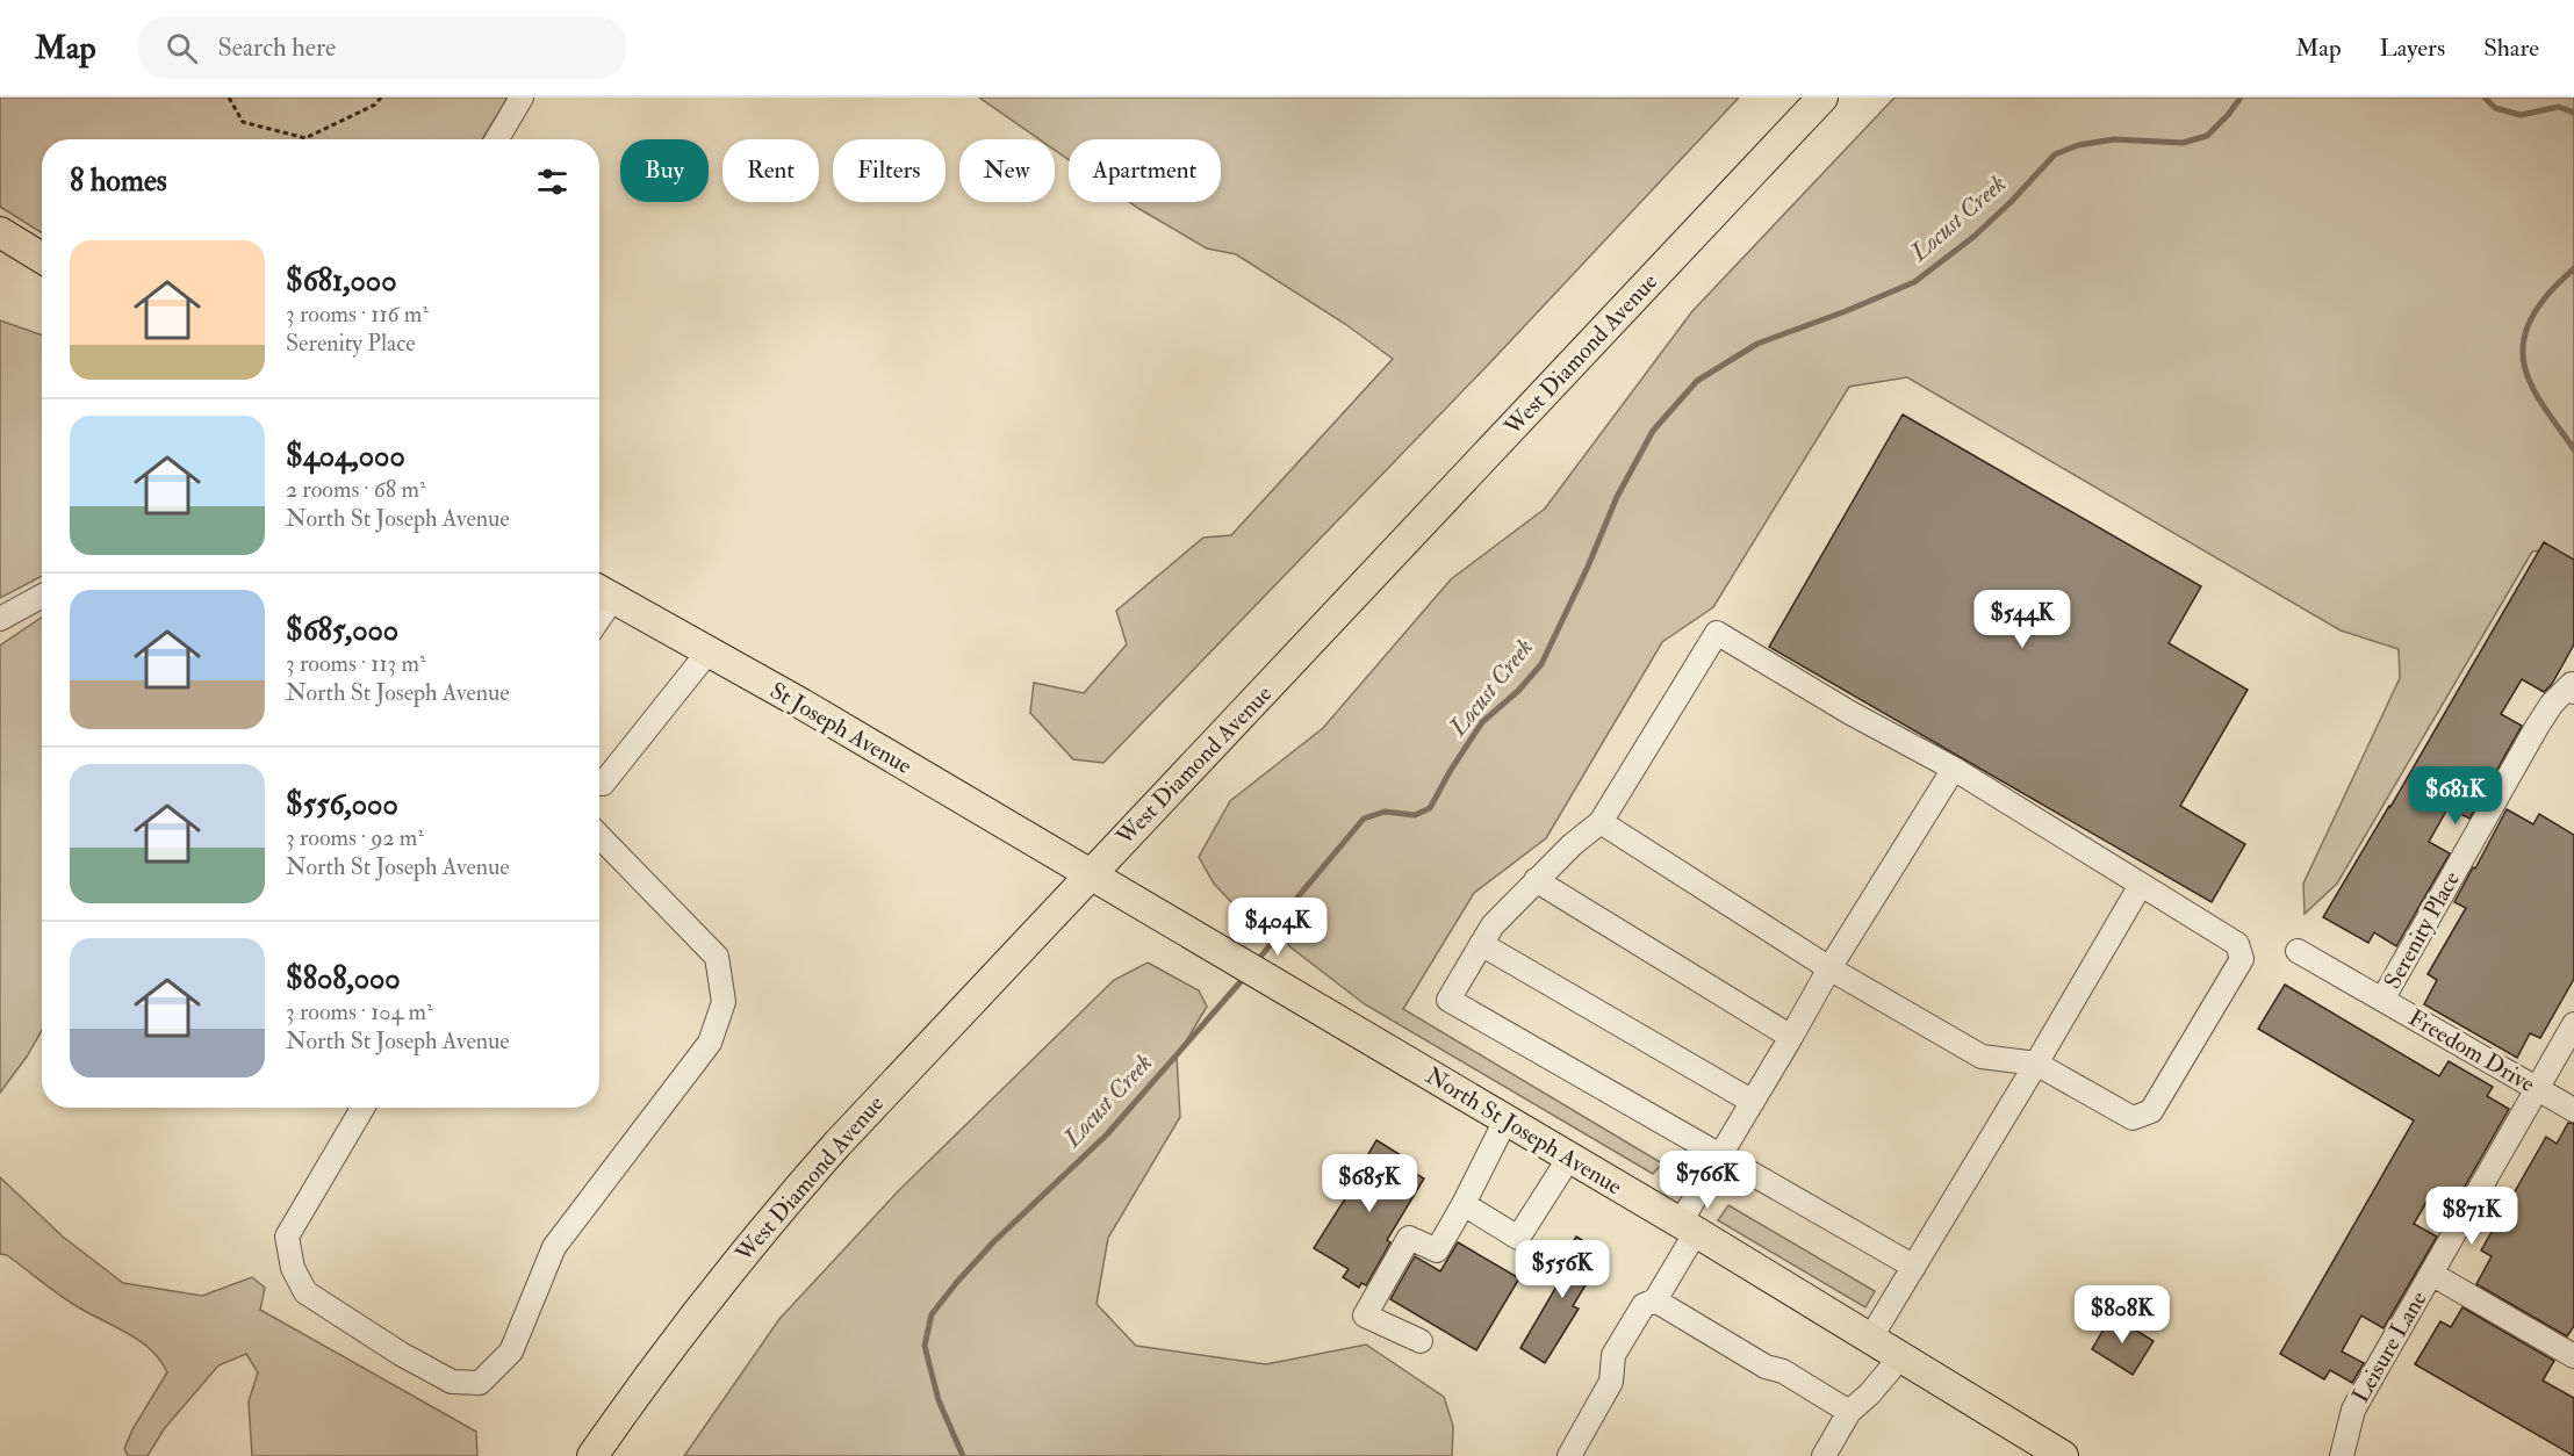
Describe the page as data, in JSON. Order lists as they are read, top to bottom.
{
  "streets": {
    "main road": ["West Diamond Avenue", "St Joseph Avenue", "North St Joseph Avenue"],
    "street": ["Serenity Place", "Freedom Drive", "Leisure Lane"]
  },
  "crossings": [
    ["West Diamond Avenue", "St Joseph Avenue"],
    ["West Diamond Avenue", "North St Joseph Avenue"],
    ["St Joseph Avenue", "North St Joseph Avenue"],
    ["Serenity Place", "Freedom Drive"],
    ["Freedom Drive", "Leisure Lane"]
  ],
  "water": ["Locust Creek"],
  "page": {
    "header": "Map",
    "search": "Search here",
    "nav": ["Map", "Layers", "Share"],
    "chip": [
      "Buy",
      "Rent",
      "Filters",
      "New",
      "Apartment"
    ],
    "heading": "8 homes",
    "list": [
      {
        "name": "$681,000",
        "note": "3 rooms · 116 m² · Serenity Place"
      },
      {
        "name": "$404,000",
        "note": "2 rooms · 68 m² · North St Joseph Avenue"
      },
      {
        "name": "$685,000",
        "note": "3 rooms · 113 m² · North St Joseph Avenue"
      },
      {
        "name": "$556,000",
        "note": "3 rooms · 92 m² · North St Joseph Avenue"
      },
      {
        "name": "$808,000",
        "note": "3 rooms · 104 m² · North St Joseph Avenue"
      }
    ],
    "price": [
      "$544K",
      "$681K",
      "$404K",
      "$766K",
      "$685K",
      "$871K",
      "$556K",
      "$808K"
    ]
  }
}
